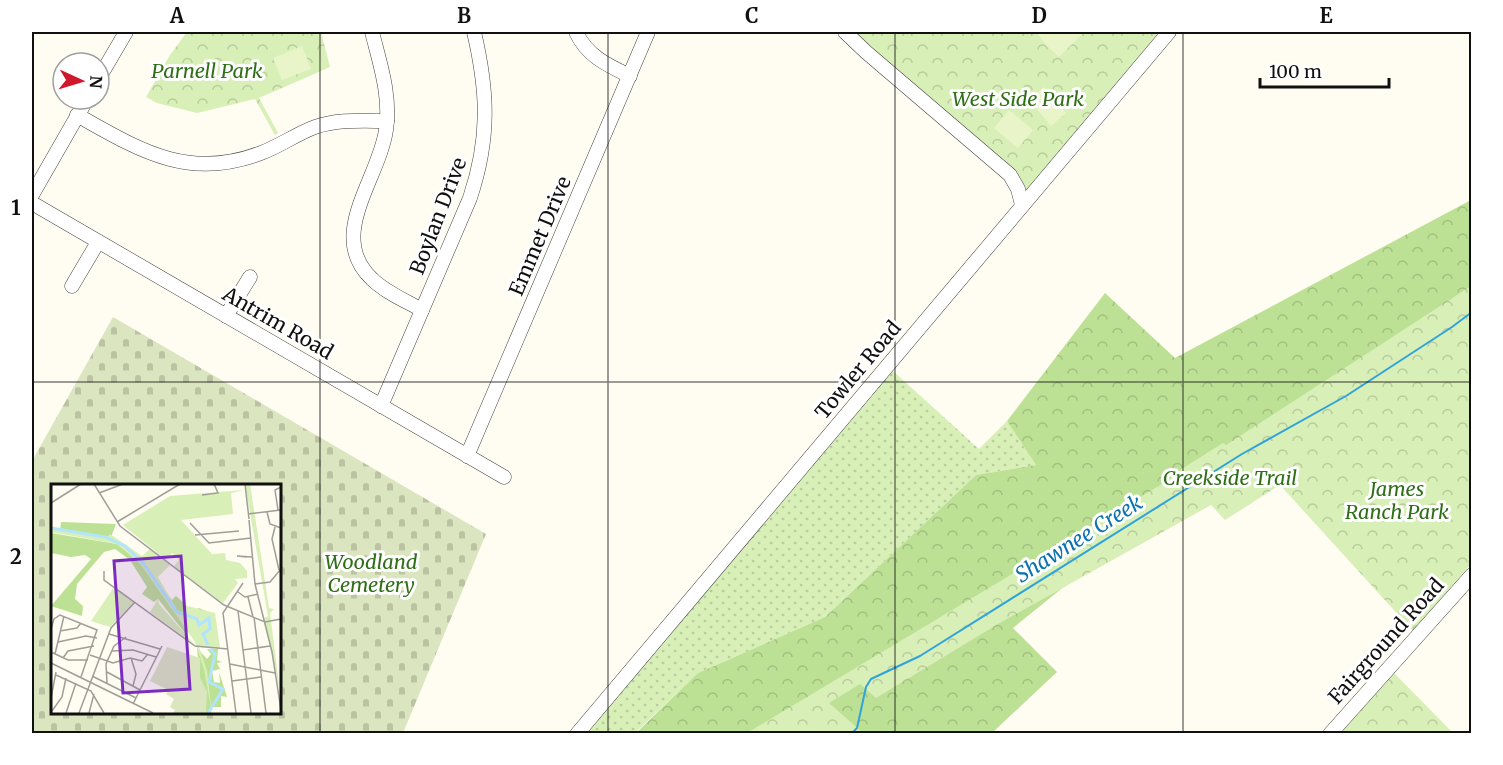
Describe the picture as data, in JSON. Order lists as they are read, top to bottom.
{
  "streets": {
    "street": [
      "Boylan Drive",
      "Emmet Drive",
      "Antrim Road",
      "Towler Road",
      "Fairground Road"
    ]
  },
  "crossings": [
    ["Boylan Drive", "Antrim Road"],
    ["Emmet Drive", "Antrim Road"]
  ],
  "water": ["Shawnee Creek"],
  "parks": [
    "Parnell Park",
    "West Side Park",
    "Creekside Trail",
    "James Ranch Park",
    "Woodland Cemetery"
  ],
  "scale_bar": "100 m",
  "north": "right",
  "grid": {
    "columns": [
      "A",
      "B",
      "C",
      "D",
      "E"
    ],
    "rows": ["1", "2"]
  }
}
